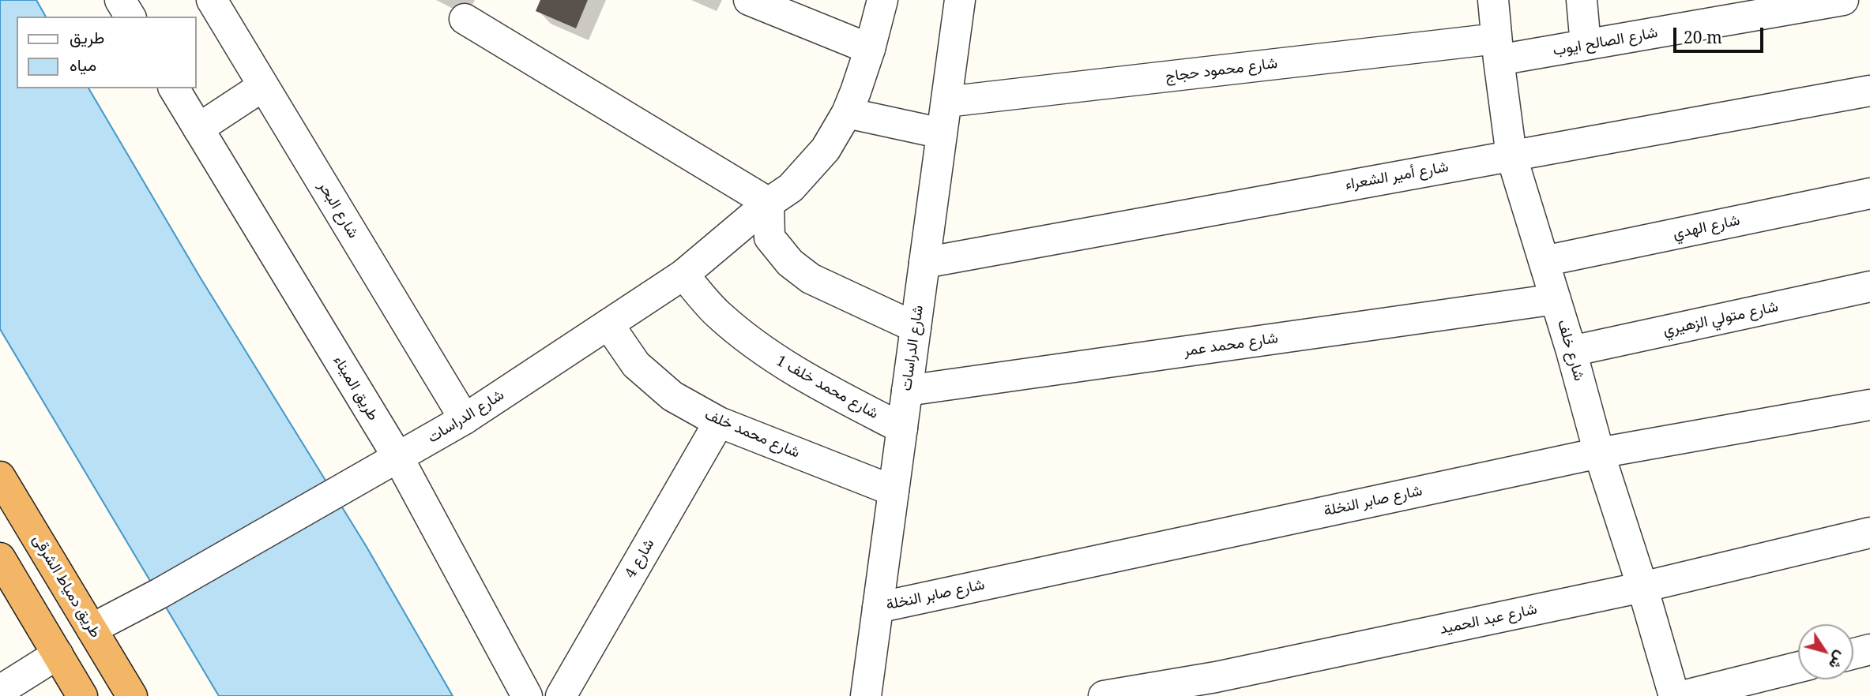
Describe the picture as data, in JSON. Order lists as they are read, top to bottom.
{
  "streets": {
    "highway": ["طريق دمياط الشرقى"],
    "street": [
      "شارع الصالح ايوب",
      "شارع محمود حجاج",
      "شارع أمير الشعراء",
      "شارع البحر",
      "شارع الهدي",
      "شارع متولي الزهيري",
      "شارع محمد عمر",
      "شارع الدراسات",
      "شارع خلف",
      "شارع محمد خلف 1",
      "طريق الميناء",
      "شارع محمد خلف",
      "شارع صابر النخلة",
      "شارع 4",
      "شارع عبد الحميد"
    ]
  },
  "crossings": [
    ["شارع الصالح ايوب", "شارع محمود حجاج"],
    ["شارع الصالح ايوب", "شارع خلف"],
    ["شارع محمود حجاج", "شارع الدراسات"],
    ["شارع محمود حجاج", "شارع خلف"],
    ["شارع أمير الشعراء", "شارع الدراسات"],
    ["شارع أمير الشعراء", "شارع خلف"],
    ["شارع البحر", "شارع الدراسات"],
    ["شارع الهدي", "شارع خلف"],
    ["شارع متولي الزهيري", "شارع خلف"],
    ["شارع محمد عمر", "شارع الدراسات"],
    ["شارع محمد عمر", "شارع خلف"],
    ["شارع الدراسات", "شارع محمد خلف 1"],
    ["شارع الدراسات", "طريق الميناء"],
    ["شارع الدراسات", "شارع محمد خلف"],
    ["شارع الدراسات", "شارع صابر النخلة"],
    ["شارع الدراسات", "طريق دمياط الشرقى"],
    ["شارع خلف", "شارع صابر النخلة"],
    ["شارع خلف", "شارع عبد الحميد"],
    ["شارع محمد خلف", "شارع 4"]
  ],
  "legend": ["طريق", "مياه"],
  "scale_bar": "20 m",
  "north": "bottom right"
}
